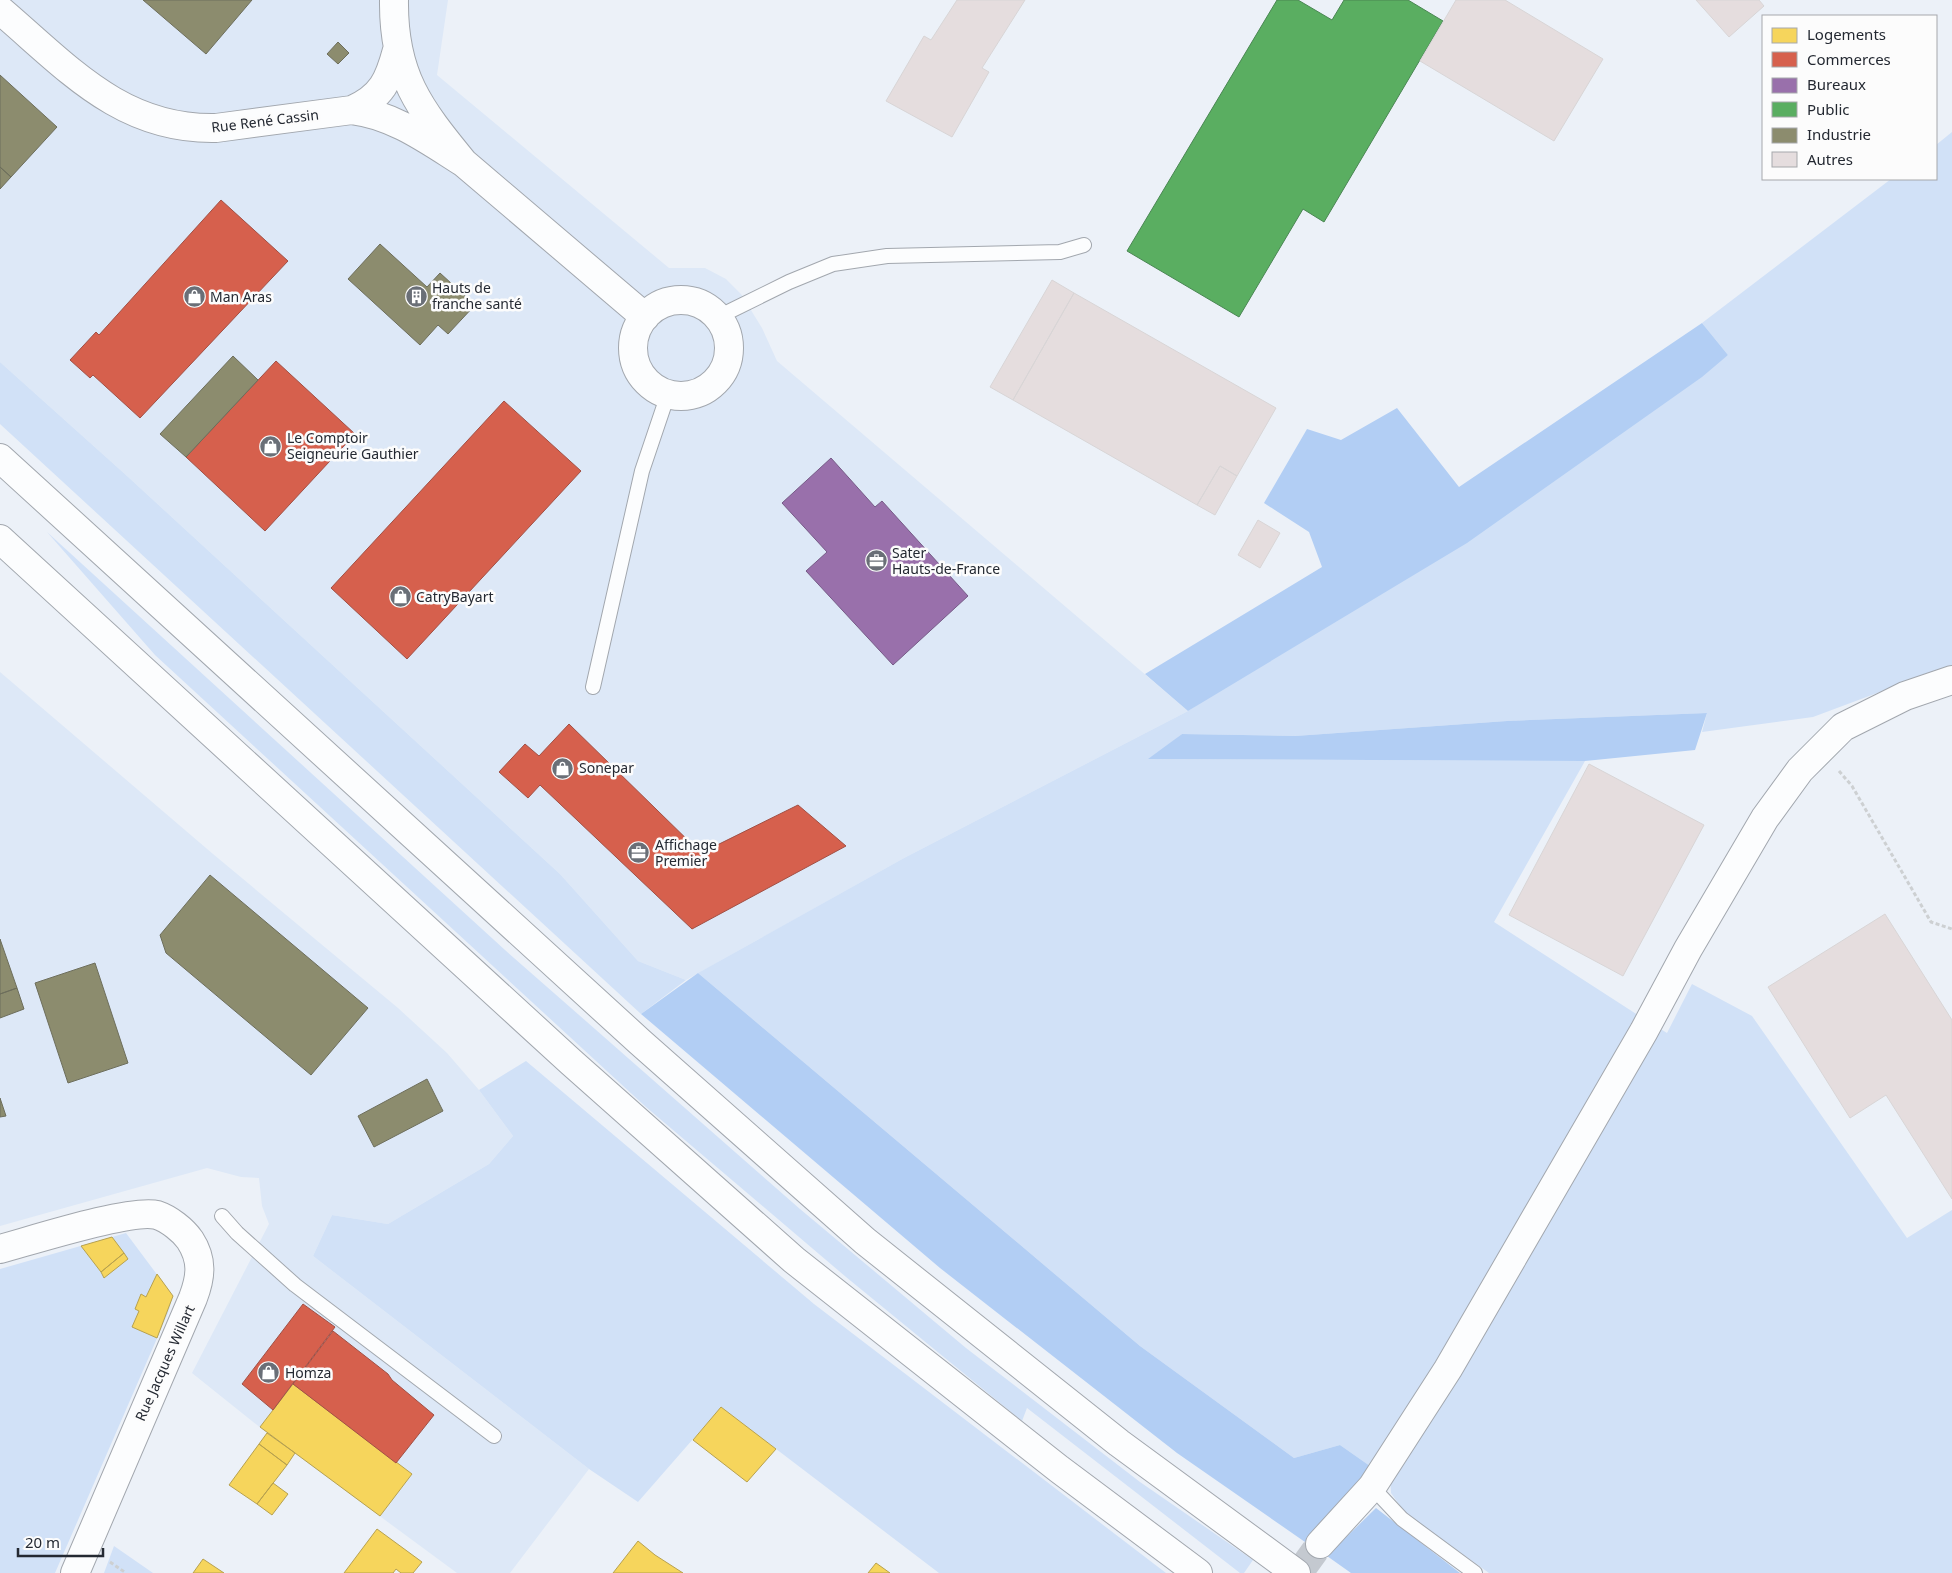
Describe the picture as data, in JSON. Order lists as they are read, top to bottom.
{
  "streets": {
    "main road": ["Rue René Cassin", "Rue Jacques Willart"]
  },
  "places": {
    "building": ["Hauts de franche santé"],
    "shop": [
      "Man Aras",
      "Le Comptoir Seigneurie Gauthier",
      "CatryBayart",
      "Sonepar",
      "Homza"
    ],
    "office": ["Sater Hauts-de-France", "Affichage Premier"]
  },
  "legend": [
    "Logements",
    "Commerces",
    "Bureaux",
    "Public",
    "Industrie",
    "Autres"
  ],
  "scale_bar": "20 m"
}
